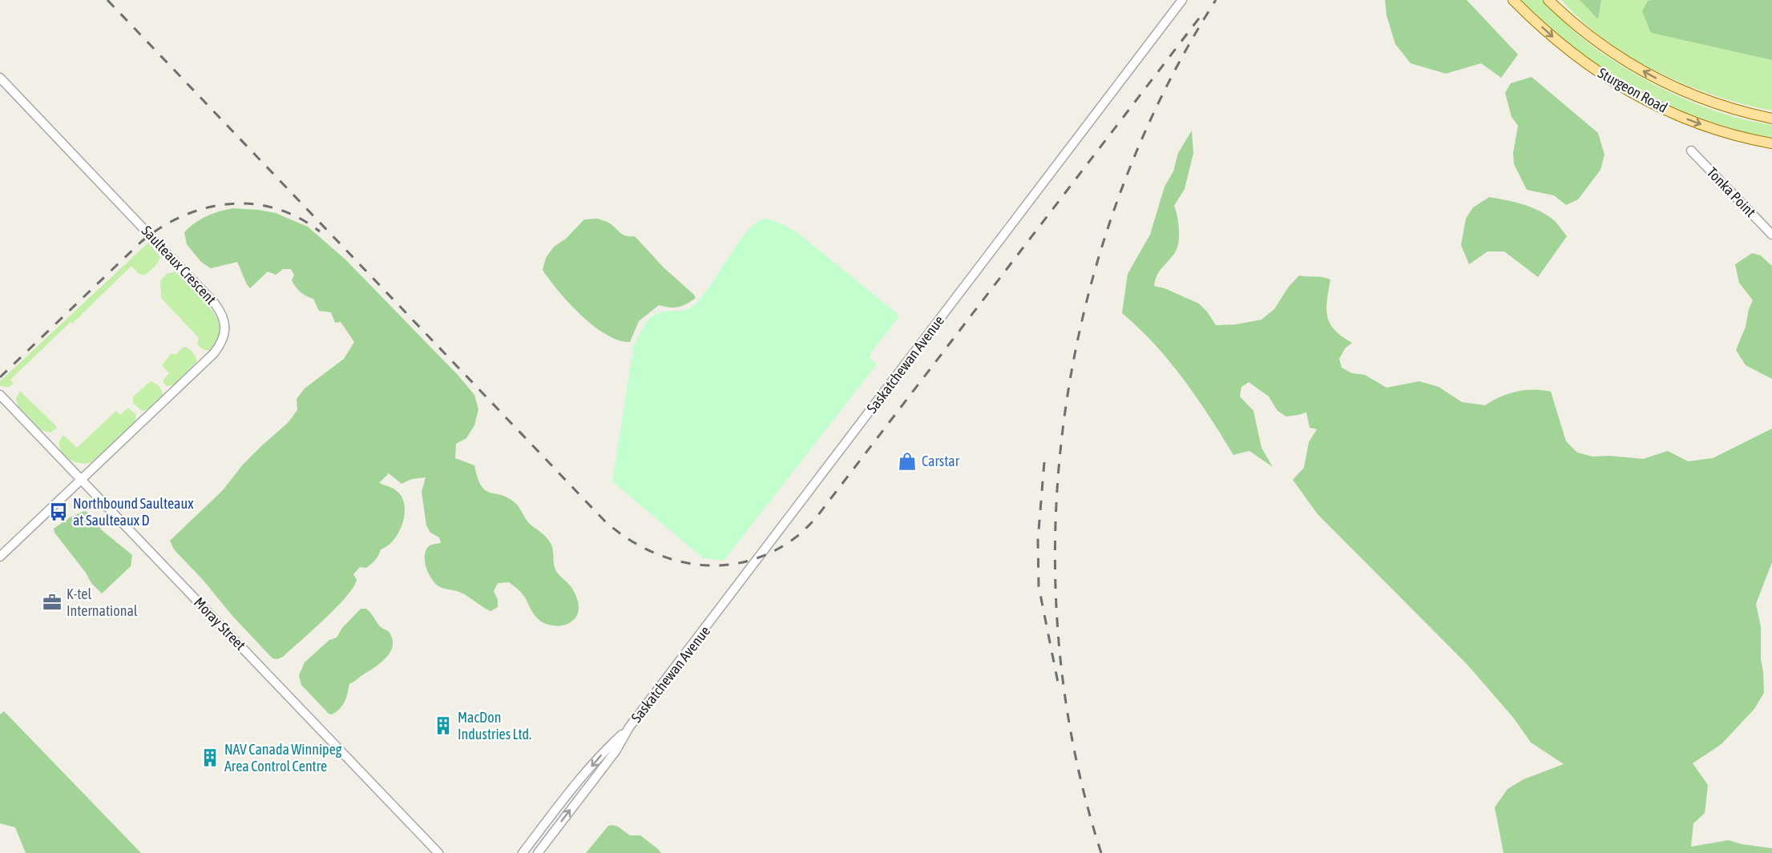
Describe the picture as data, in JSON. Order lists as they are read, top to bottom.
{
  "streets": {
    "main road": ["Sturgeon Road"],
    "street": [
      "Tonka Point",
      "Saulteaux Crescent",
      "Saskatchewan Avenue",
      "Moray Street"
    ]
  },
  "crossings": [
    ["Saulteaux Crescent", "Moray Street"]
  ],
  "places": {
    "shop": ["Carstar"],
    "bus stop": ["Northbound Saulteaux at Saulteaux D"],
    "office": ["K-tel International"],
    "building": ["MacDon Industries Ltd.", "NAV Canada Winnipeg Area Control Centre"]
  }
}
